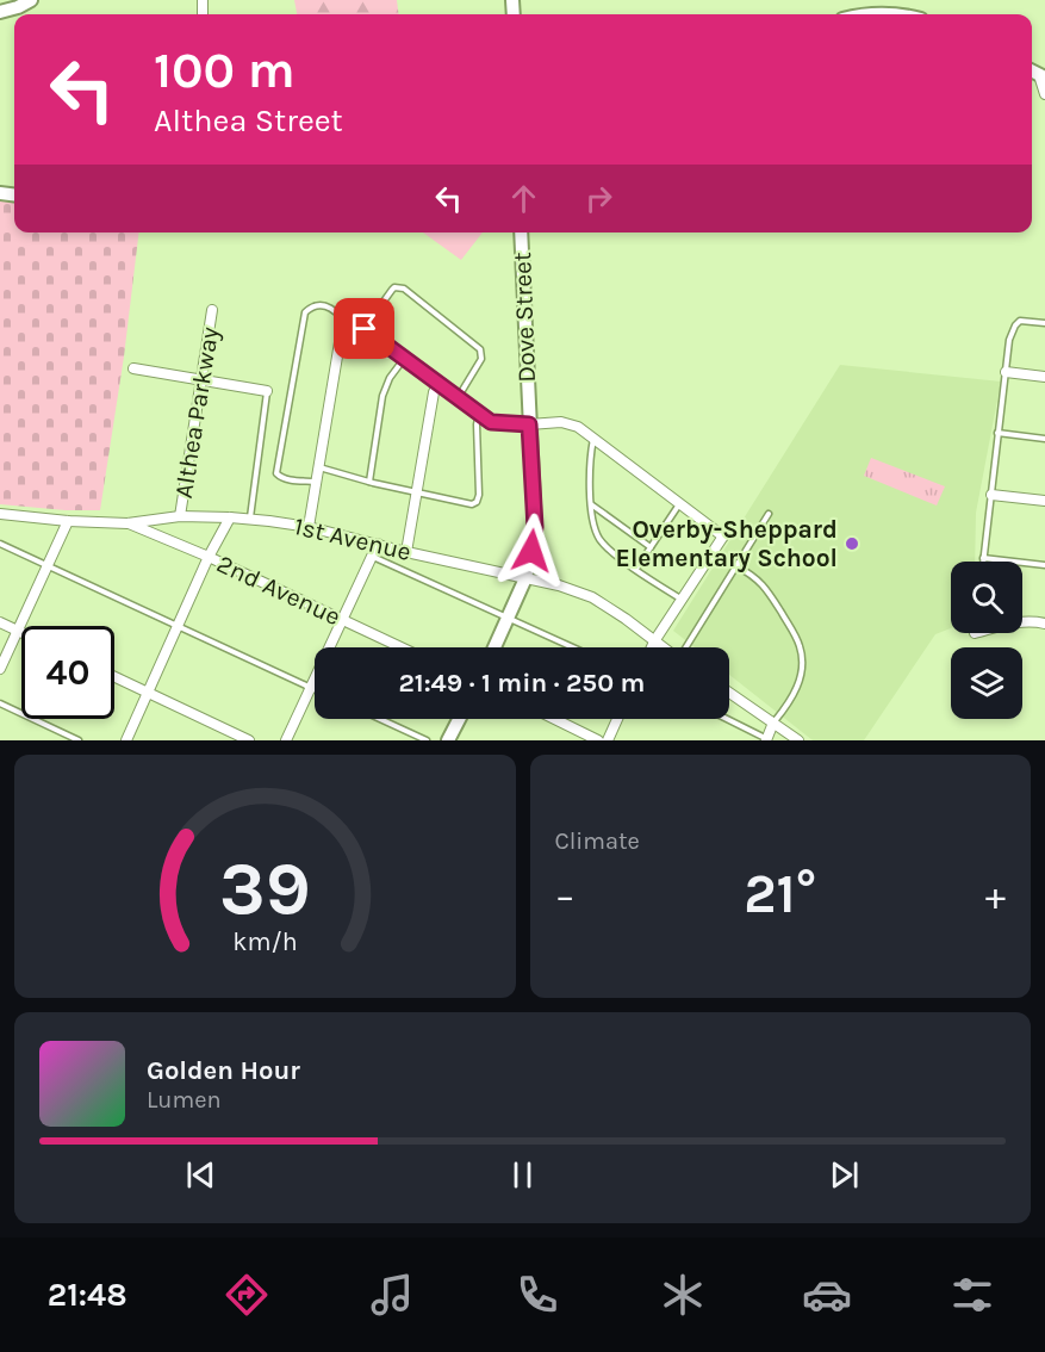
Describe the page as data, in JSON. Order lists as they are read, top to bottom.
{
  "streets": {
    "street": [
      "Dove Street",
      "Althea Parkway",
      "1st Avenue",
      "2nd Avenue"
    ]
  },
  "crossings": [
    ["Dove Street", "1st Avenue"],
    ["Althea Parkway", "1st Avenue"],
    ["1st Avenue", "2nd Avenue"]
  ],
  "places": ["Overby-Sheppard Elementary School"],
  "page": {
    "turn": ["100 m", "Althea Street"],
    "limit": "40",
    "trip": "21:49 · 1 min · 250 m",
    "tile": "Climate",
    "heat": ["−", "21°", "+"],
    "song": ["Golden Hour", "Lumen"],
    "tabs": "21:48",
    "gauge": ["39", "km/h"]
  }
}
